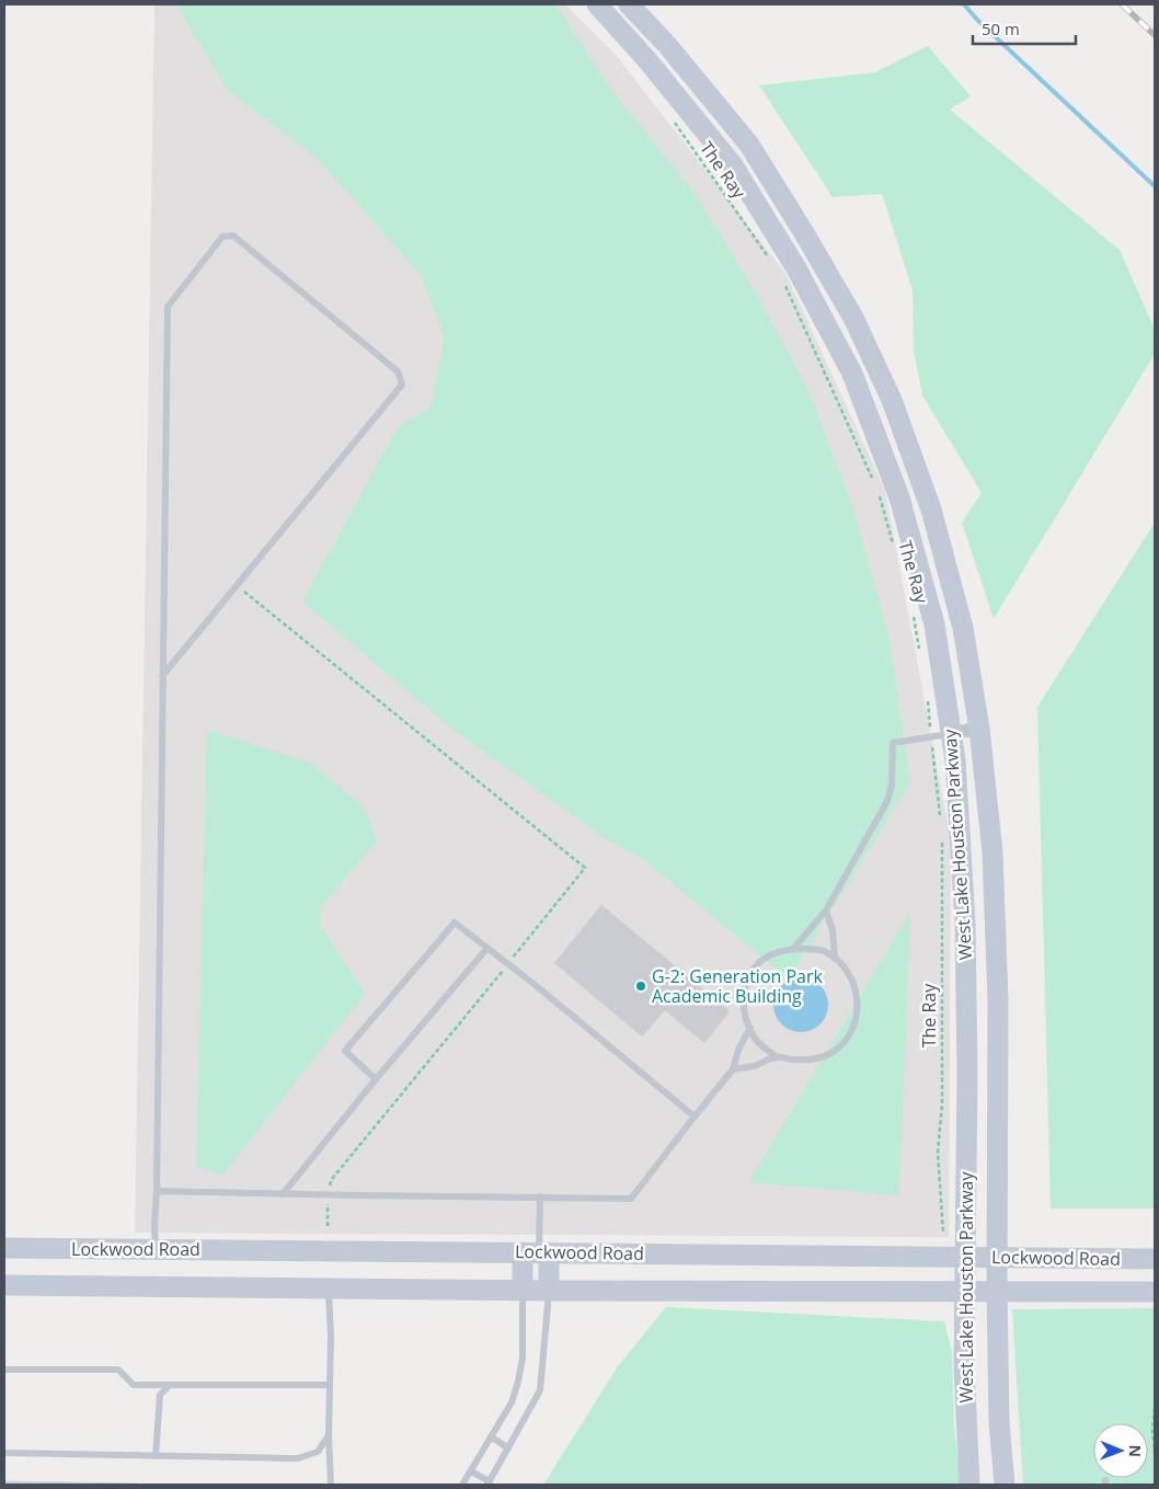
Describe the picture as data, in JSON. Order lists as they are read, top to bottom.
{
  "streets": {
    "main road": ["West Lake Houston Parkway", "Lockwood Road"],
    "path": ["The Ray"]
  },
  "crossings": [
    ["West Lake Houston Parkway", "Lockwood Road"]
  ],
  "places": ["G-2: Generation Park Academic Building"],
  "scale_bar": "50 m",
  "north": "right"
}
